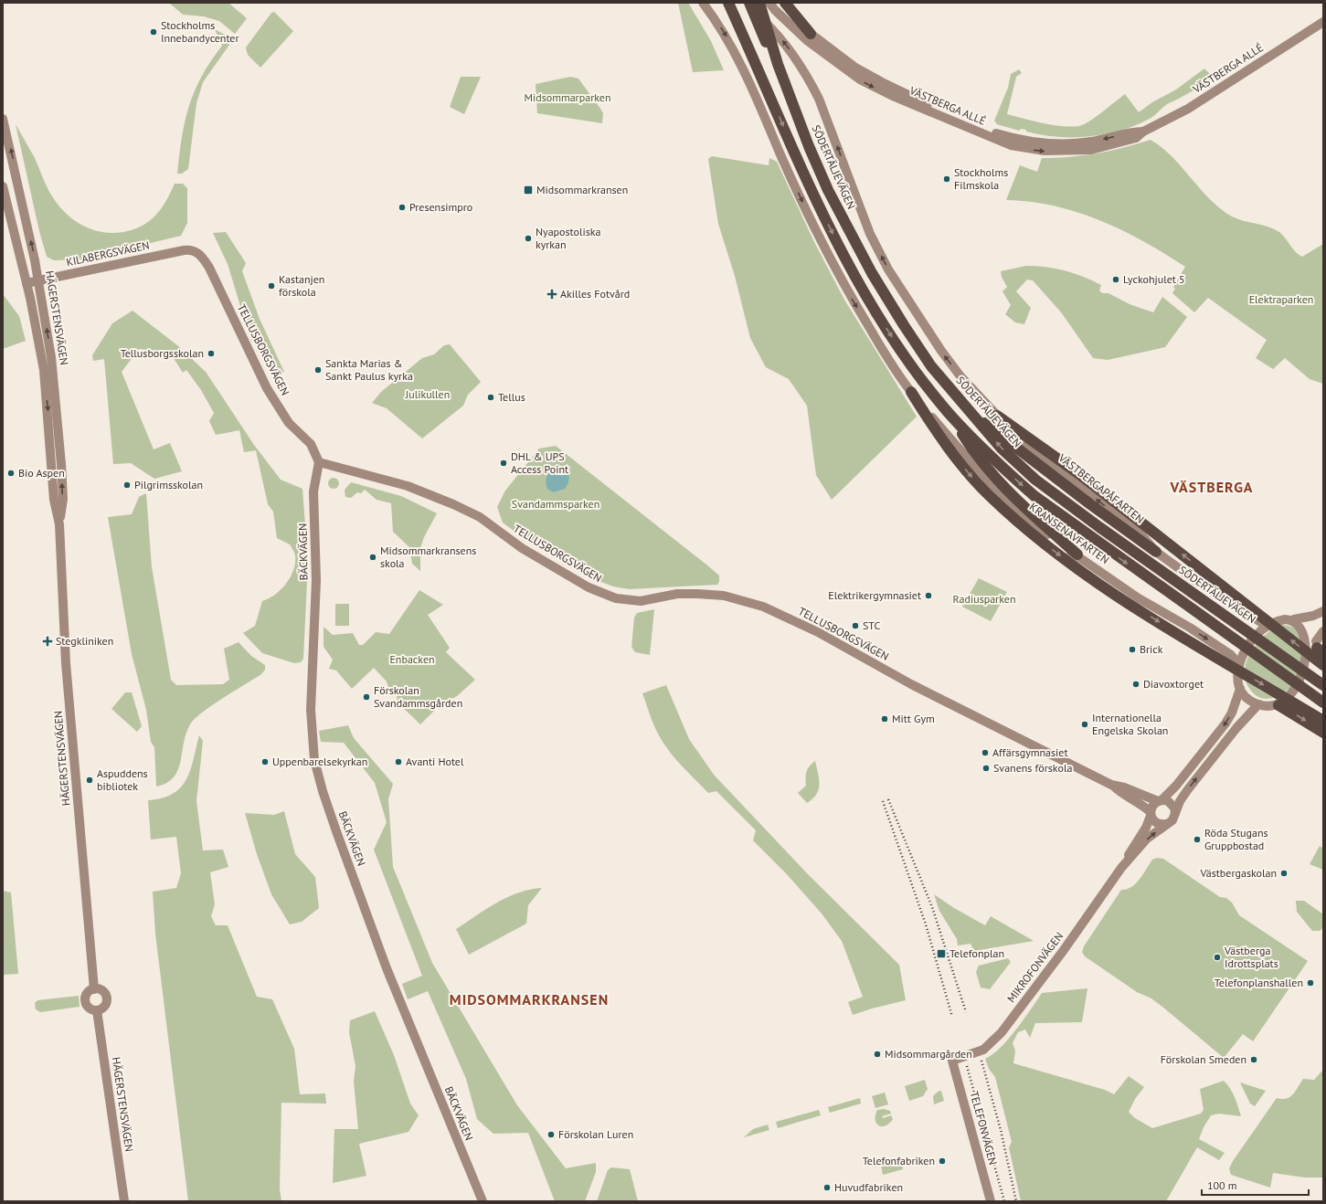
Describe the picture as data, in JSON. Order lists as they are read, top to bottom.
{
  "streets": {
    "highway": ["SÖDERTÄLJEVÄGEN"],
    "street": [
      "VÄSTBERGA ALLÉ",
      "KILABERGSVÄGEN",
      "HÄGERSTENSVÄGEN",
      "TELLUSBORGSVÄGEN",
      "VÄSTBERGAPÅFARTEN",
      "KRANSENAVFARTEN",
      "BÄCKVÄGEN",
      "MIKROFONVÄGEN",
      "TELEFONVÄGEN"
    ]
  },
  "crossings": [
    ["SÖDERTÄLJEVÄGEN", "VÄSTBERGAPÅFARTEN"],
    ["KILABERGSVÄGEN", "HÄGERSTENSVÄGEN"],
    ["KILABERGSVÄGEN", "TELLUSBORGSVÄGEN"],
    ["TELLUSBORGSVÄGEN", "BÄCKVÄGEN"],
    ["TELLUSBORGSVÄGEN", "MIKROFONVÄGEN"],
    ["VÄSTBERGAPÅFARTEN", "KRANSENAVFARTEN"],
    ["VÄSTBERGAPÅFARTEN", "MIKROFONVÄGEN"],
    ["KRANSENAVFARTEN", "MIKROFONVÄGEN"],
    ["MIKROFONVÄGEN", "TELEFONVÄGEN"]
  ],
  "one_way": ["VÄSTBERGAPÅFARTEN", "KRANSENAVFARTEN"],
  "districts": ["VÄSTBERGA", "MIDSOMMARKRANSEN"],
  "parks": [
    "Midsommarparken",
    "Elektraparken",
    "Julikullen",
    "Svandammsparken",
    "Radiusparken",
    "Enbacken"
  ],
  "places": {
    "other": [
      "Stockholms Innebandycenter",
      "Stockholms Filmskola",
      "Presensimpro",
      "Nyapostoliska kyrkan",
      "Lyckohjulet 5",
      "Kastanjen förskola",
      "Tellusborgsskolan",
      "Sankta Marias & Sankt Paulus kyrka",
      "Tellus",
      "DHL & UPS Access Point",
      "Bio Aspen",
      "Pilgrimsskolan",
      "Midsommarkransens skola",
      "Elektrikergymnasiet",
      "STC",
      "Brick",
      "Diavoxtorget",
      "Förskolan Svandammsgården",
      "Mitt Gym",
      "Internationella Engelska Skolan",
      "Affärsgymnasiet",
      "Uppenbarelsekyrkan",
      "Avanti Hotel",
      "Svanens förskola",
      "Aspuddens bibliotek",
      "Röda Stugans Gruppbostad",
      "Västbergaskolan",
      "Västberga Idrottsplats",
      "Telefonplanshallen",
      "Midsommargården",
      "Förskolan Smeden",
      "Förskolan Luren",
      "Telefonfabriken",
      "Huvudfabriken"
    ],
    "transit": ["Midsommarkransen", "Telefonplan"],
    "health": ["Akilles Fotvård", "Stegkliniken"]
  },
  "scale_bar": "100 m"
}
